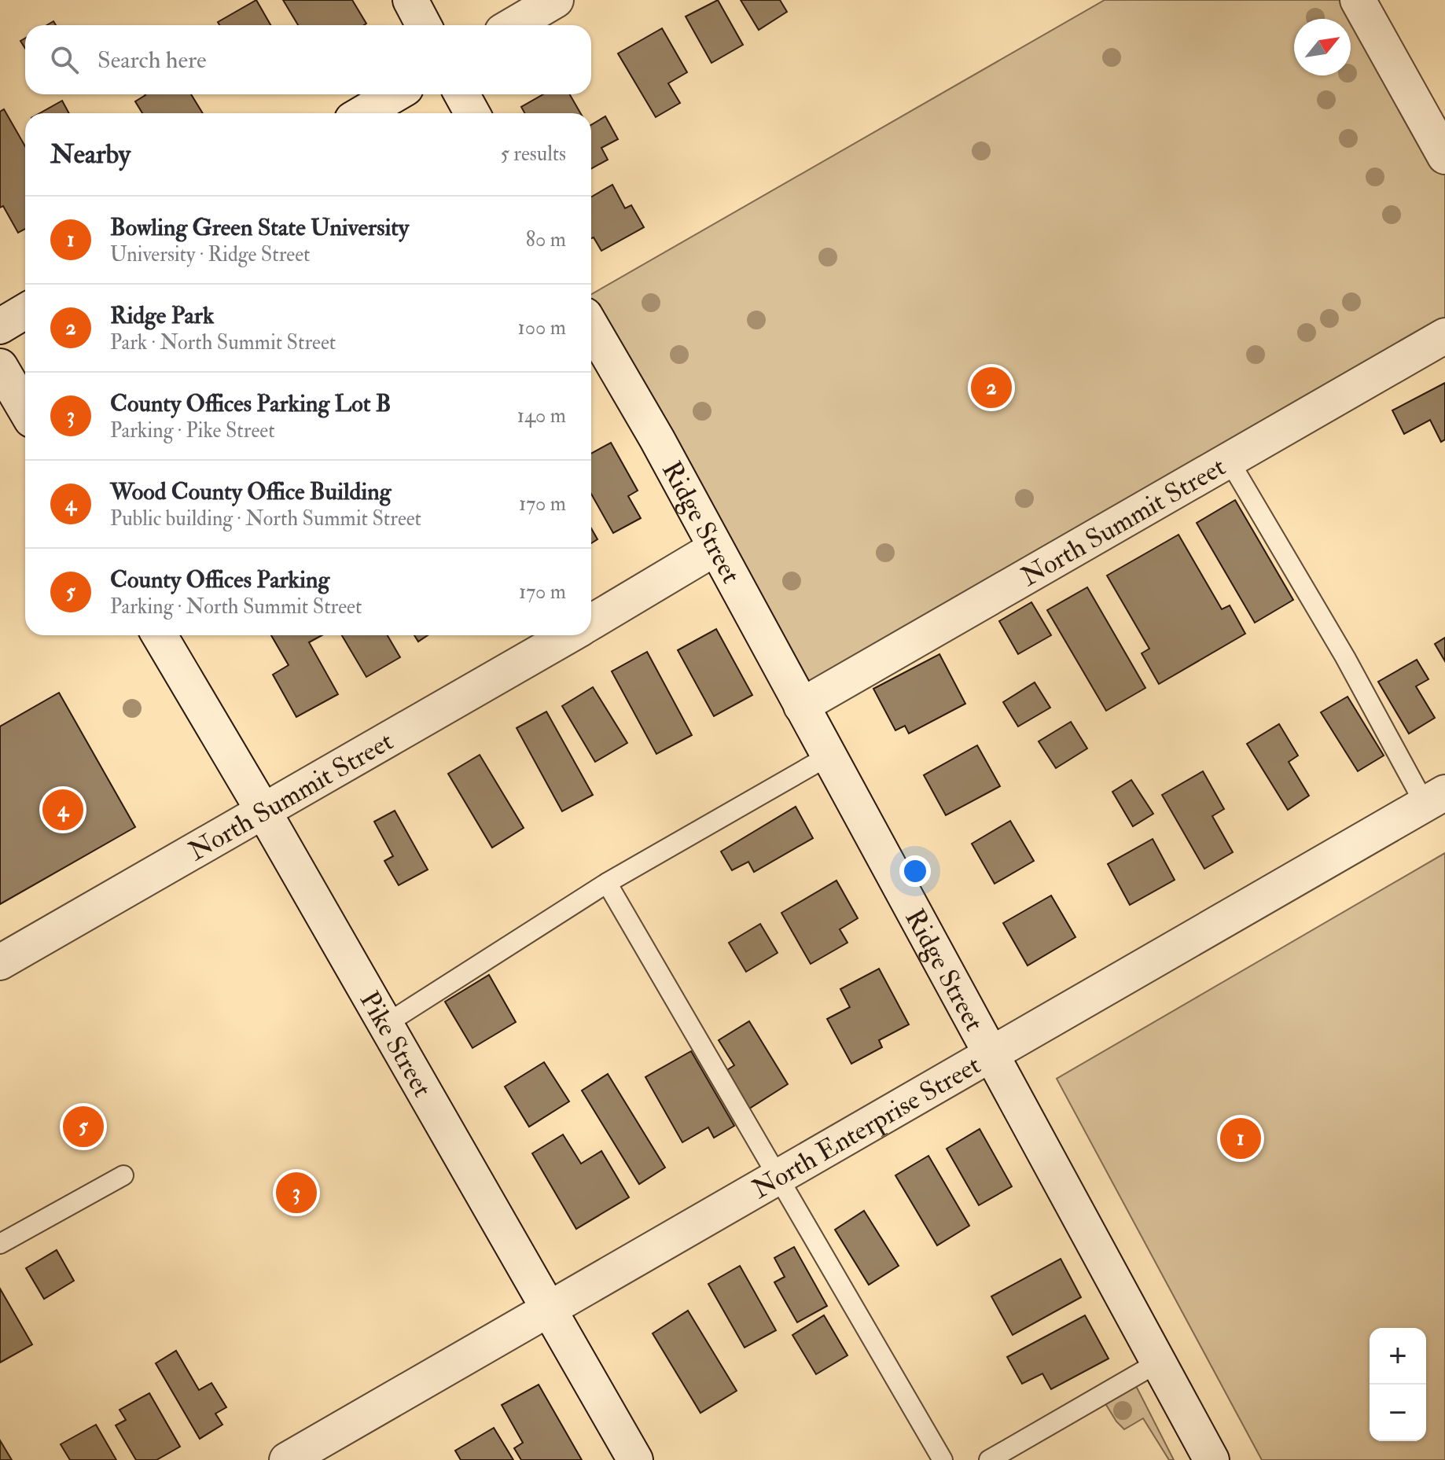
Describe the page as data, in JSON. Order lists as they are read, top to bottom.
{
  "streets": {
    "street": [
      "North Summit Street",
      "Ridge Street",
      "Pike Street",
      "North Enterprise Street"
    ]
  },
  "crossings": [
    ["North Summit Street", "Ridge Street"],
    ["North Summit Street", "Pike Street"],
    ["Ridge Street", "North Enterprise Street"],
    ["Pike Street", "North Enterprise Street"]
  ],
  "north": "top right",
  "page": {
    "search": "Search here",
    "heading": ["Nearby", "5 results"],
    "list": [
      {
        "mark": "1",
        "name": "Bowling Green State University",
        "note": "University · Ridge Street",
        "value": "80 m"
      },
      {
        "mark": "2",
        "name": "Ridge Park",
        "note": "Park · North Summit Street",
        "value": "100 m"
      },
      {
        "mark": "3",
        "name": "County Offices Parking Lot B",
        "note": "Parking · Pike Street",
        "value": "140 m"
      },
      {
        "mark": "4",
        "name": "Wood County Office Building",
        "note": "Public building · North Summit Street",
        "value": "170 m"
      },
      {
        "mark": "5",
        "name": "County Offices Parking",
        "note": "Parking · North Summit Street",
        "value": "170 m"
      }
    ],
    "pins": [
      "2",
      "4",
      "5",
      "1",
      "3"
    ],
    "map_buttons": ["+", "−"]
  }
}
